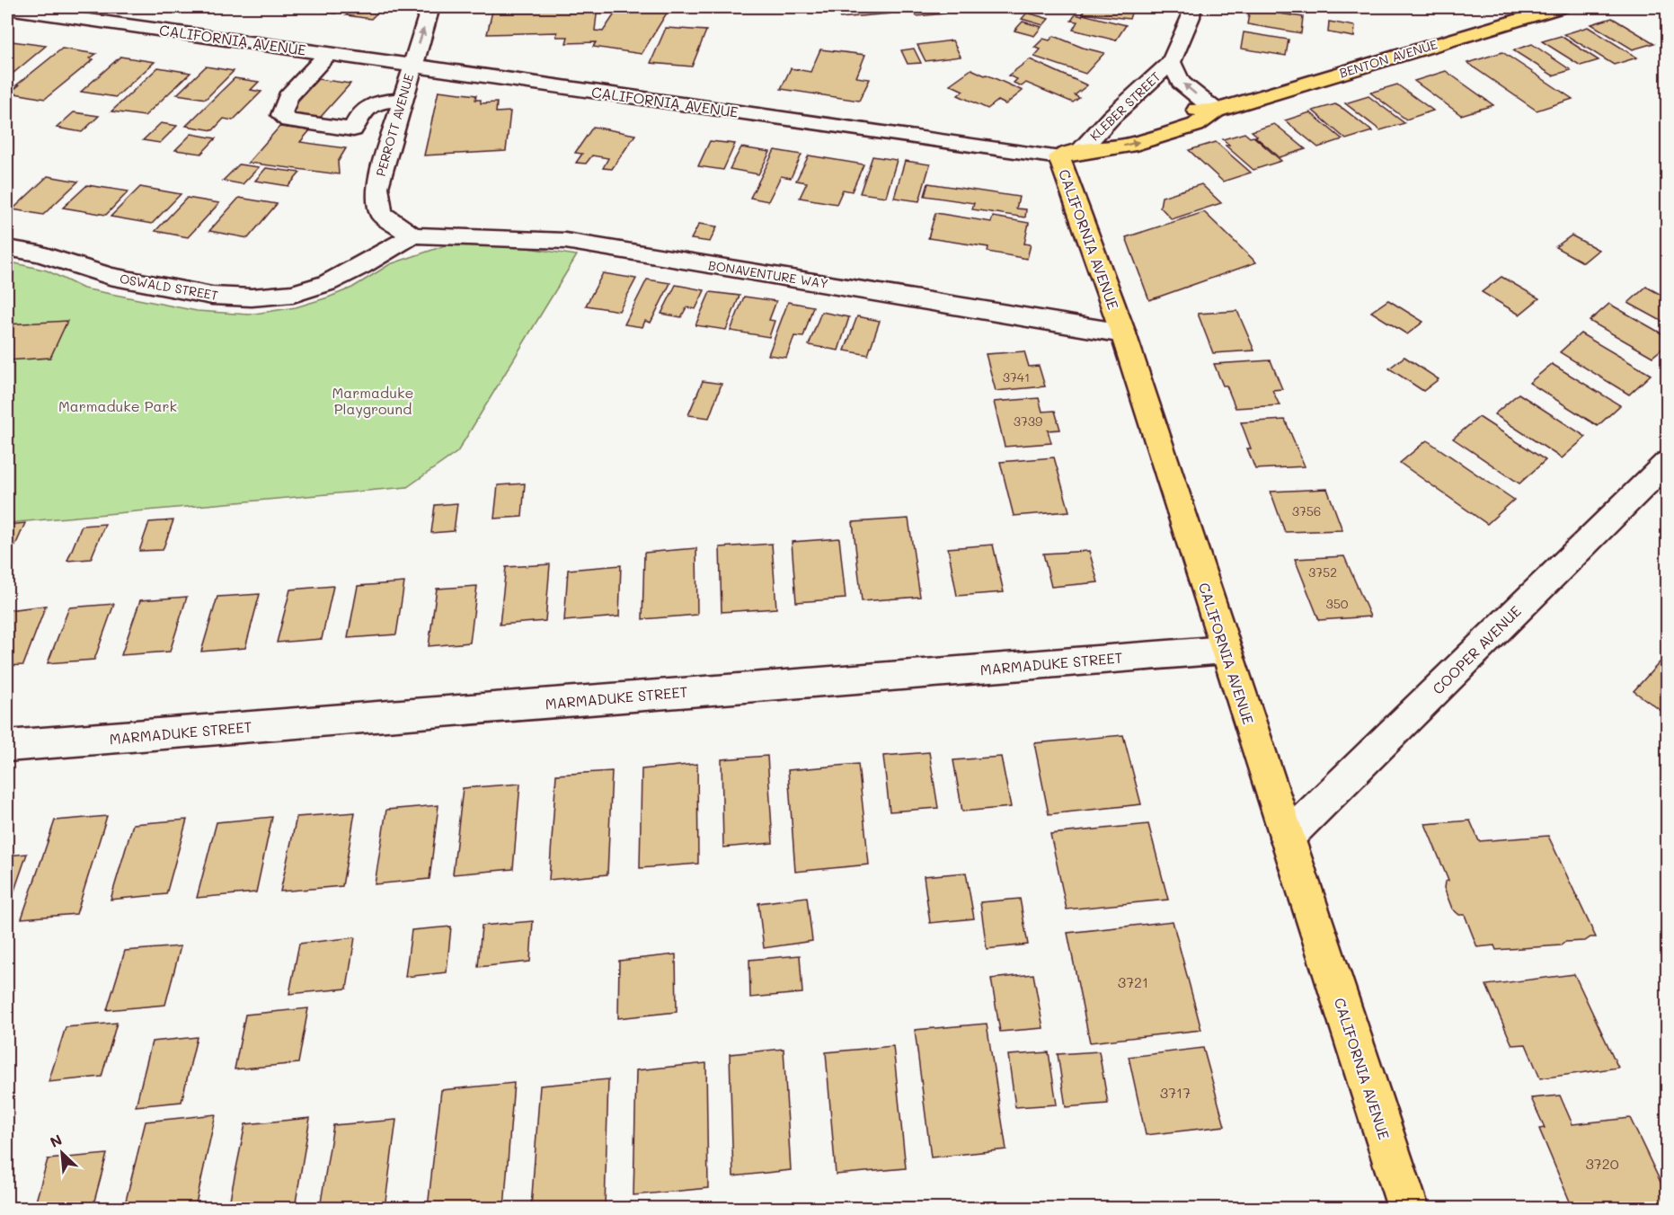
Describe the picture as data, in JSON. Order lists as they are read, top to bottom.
{
  "streets": {
    "main road": ["CALIFORNIA AVENUE", "BENTON AVENUE"],
    "street": [
      "KLEBER STREET",
      "PERROTT AVENUE",
      "BONAVENTURE WAY",
      "OSWALD STREET",
      "COOPER AVENUE",
      "MARMADUKE STREET"
    ]
  },
  "crossings": [
    ["CALIFORNIA AVENUE", "BENTON AVENUE"],
    ["CALIFORNIA AVENUE", "KLEBER STREET"],
    ["CALIFORNIA AVENUE", "PERROTT AVENUE"],
    ["CALIFORNIA AVENUE", "BONAVENTURE WAY"],
    ["CALIFORNIA AVENUE", "COOPER AVENUE"],
    ["CALIFORNIA AVENUE", "MARMADUKE STREET"],
    ["BENTON AVENUE", "KLEBER STREET"],
    ["PERROTT AVENUE", "BONAVENTURE WAY"],
    ["PERROTT AVENUE", "OSWALD STREET"],
    ["BONAVENTURE WAY", "OSWALD STREET"]
  ],
  "parks": ["Marmaduke Playground", "Marmaduke Park"],
  "house_numbers": [
    "3741",
    "3739",
    "3756",
    "3752",
    "350",
    "3721",
    "3717",
    "3720"
  ],
  "north": "top left"
}
